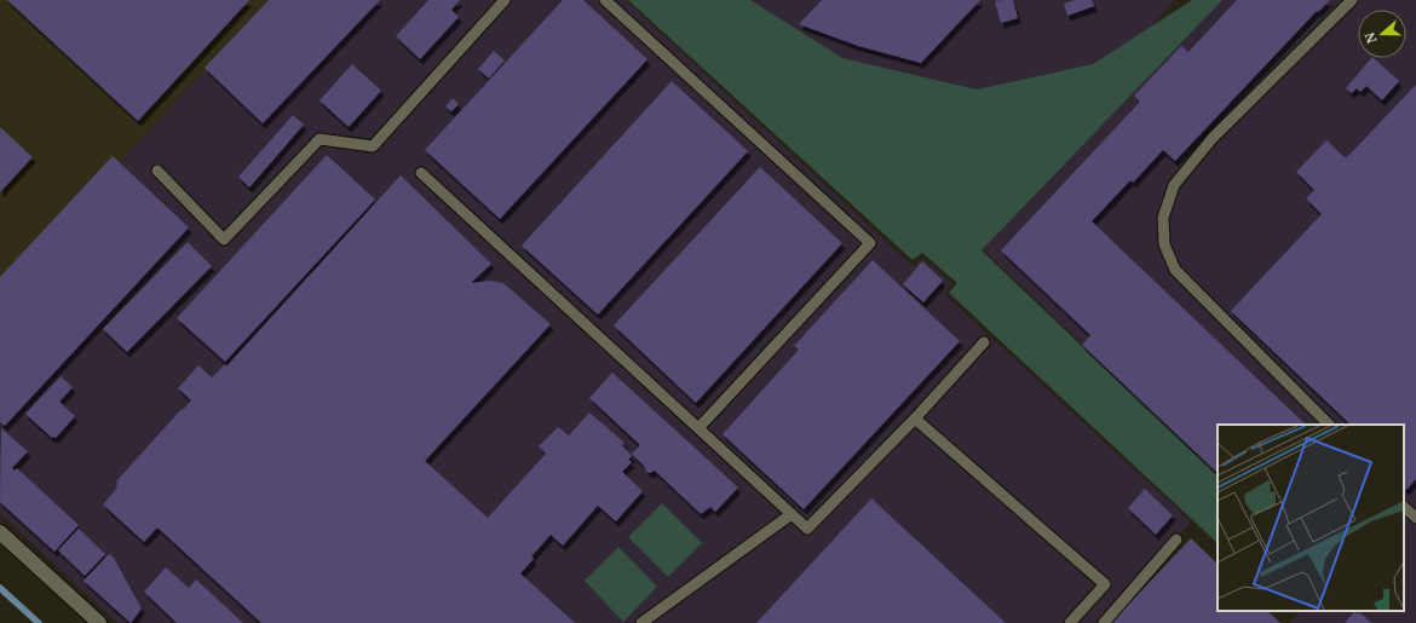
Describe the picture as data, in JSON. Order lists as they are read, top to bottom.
{
  "north": "left"
}
